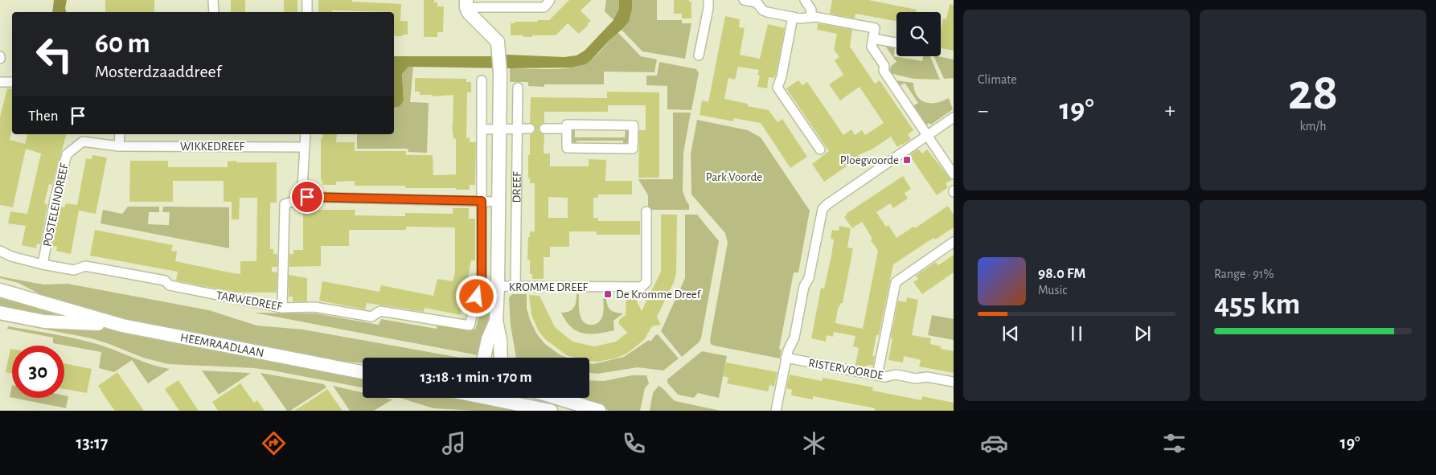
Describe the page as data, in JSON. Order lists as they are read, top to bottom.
{
  "streets": {
    "main road": ["DREEF", "HEEMRAADLAAN"],
    "street": [
      "WIKKEDREEF",
      "POSTELEINDREEF",
      "KROMME DREEF",
      "TARWEDREEF",
      "RISTERVOORDE"
    ]
  },
  "crossings": [
    ["WIKKEDREEF", "POSTELEINDREEF"],
    ["DREEF", "KROMME DREEF"],
    ["POSTELEINDREEF", "TARWEDREEF"]
  ],
  "parks": ["Park Voorde"],
  "places": {
    "transit": ["Ploegvoorde", "De Kromme Dreef"]
  },
  "page": {
    "tile": [
      "Climate",
      ["28", "km/h"],
      ["Range · 91%", "455 km"]
    ],
    "turn": ["60 m", "Mosterdzaaddreef"],
    "heat": ["−", "19°", "+"],
    "then": "Then",
    "song": ["98.0 FM", "Music"],
    "limit": "30",
    "trip": "13:18 · 1 min · 170 m",
    "tabs": ["13:17", "19°"]
  }
}
